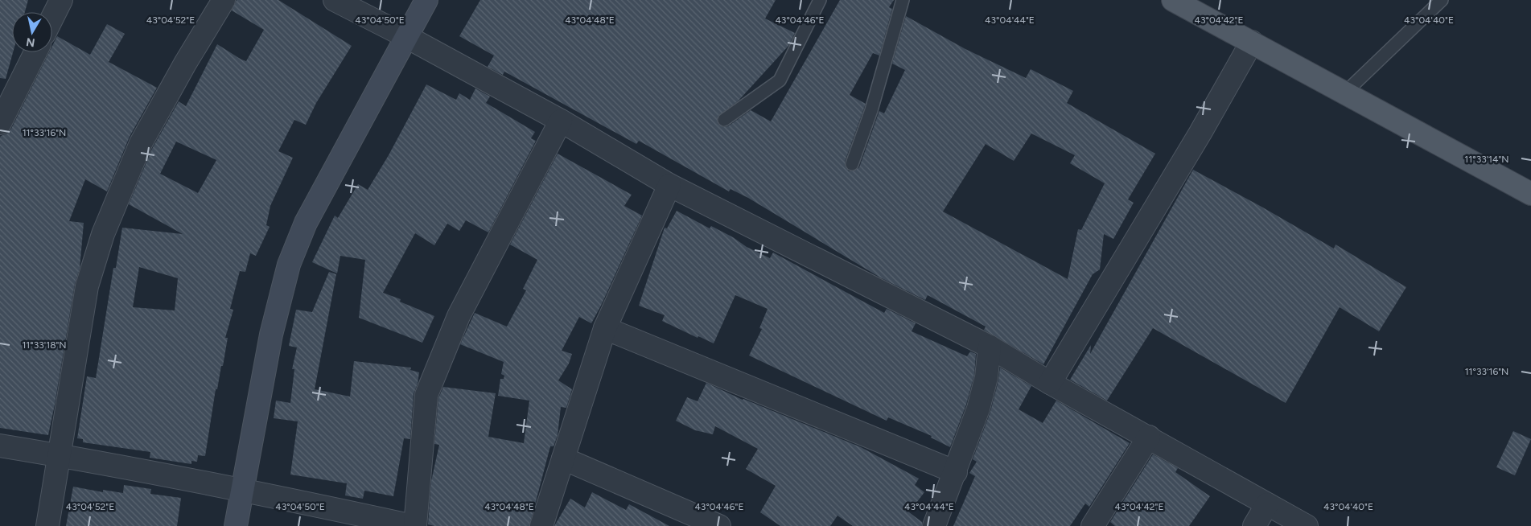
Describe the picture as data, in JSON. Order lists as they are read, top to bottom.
{
  "north": "bottom",
  "coordinates": [
    "43°04'52\"E",
    "43°04'50\"E",
    "43°04'48\"E",
    "43°04'46\"E",
    "43°04'44\"E",
    "43°04'42\"E",
    "43°04'40\"E",
    "11°33'16\"N",
    "11°33'14\"N",
    "11°33'18\"N"
  ]
}
